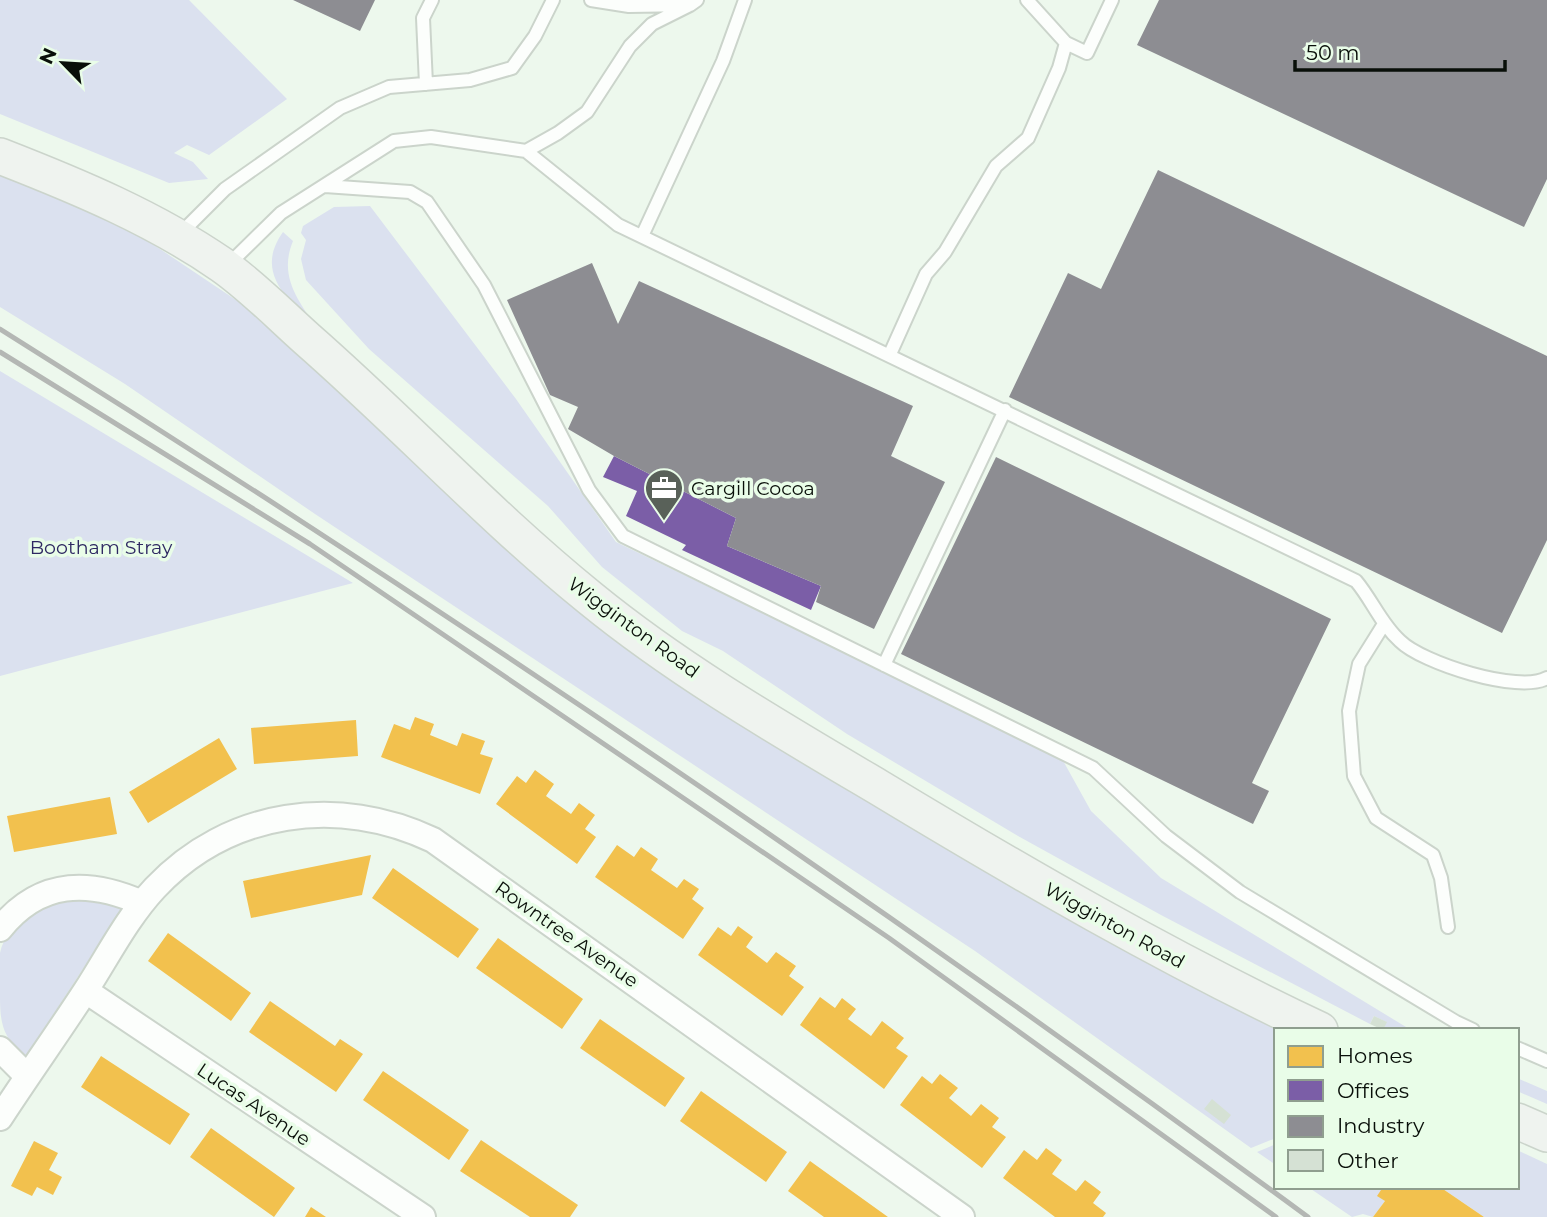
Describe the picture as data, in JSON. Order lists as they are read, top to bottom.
{
  "streets": {
    "main road": ["Wigginton Road"],
    "street": ["Rowntree Avenue", "Lucas Avenue"]
  },
  "crossings": [
    ["Rowntree Avenue", "Lucas Avenue"]
  ],
  "parks": ["Bootham Stray"],
  "places": {
    "office": ["Cargill Cocoa"]
  },
  "legend": [
    "Homes",
    "Offices",
    "Industry",
    "Other"
  ],
  "scale_bar": "50 m",
  "north": "top left"
}
